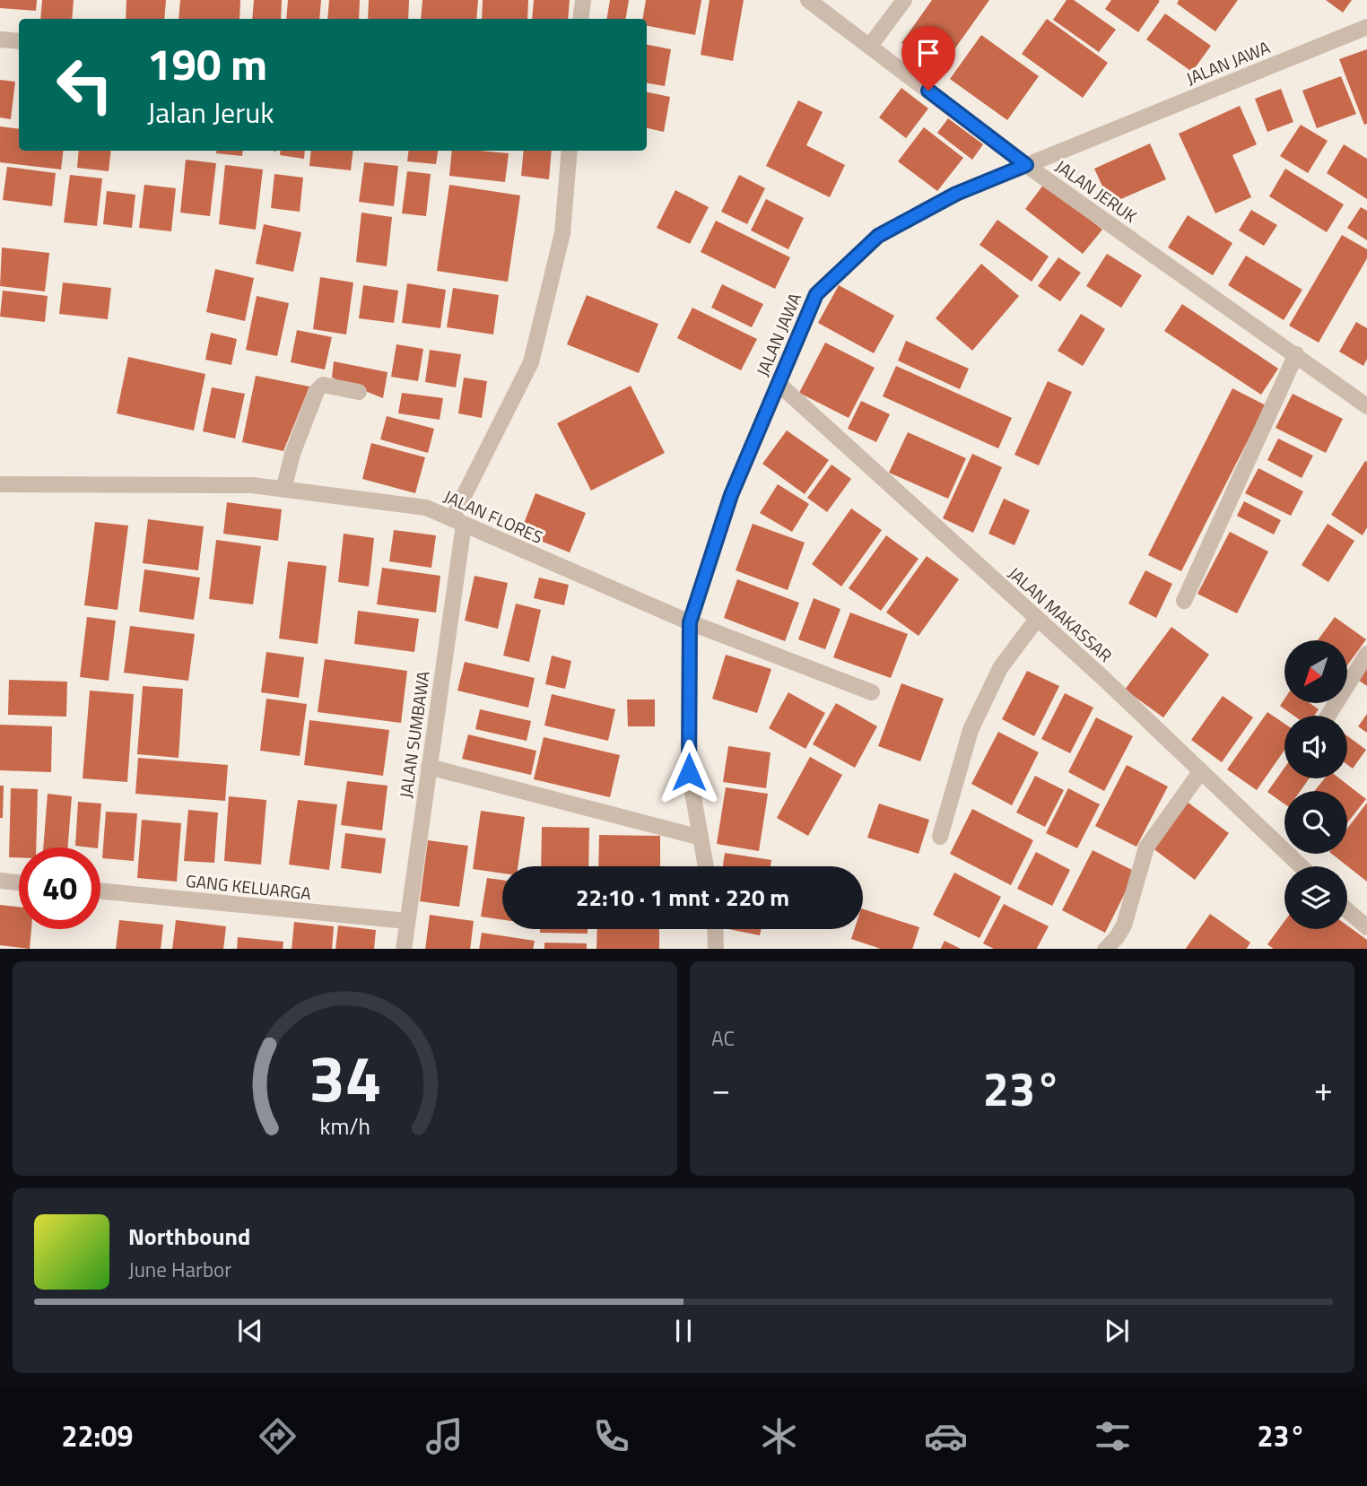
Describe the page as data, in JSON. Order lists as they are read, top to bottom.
{
  "streets": {
    "street": [
      "JALAN JAWA",
      "JALAN JERUK",
      "JALAN FLORES",
      "JALAN MAKASSAR",
      "JALAN SUMBAWA",
      "GANG KELUARGA"
    ]
  },
  "crossings": [
    ["JALAN JAWA", "JALAN JERUK"],
    ["JALAN JAWA", "JALAN FLORES"],
    ["JALAN JAWA", "JALAN MAKASSAR"],
    ["JALAN FLORES", "JALAN SUMBAWA"],
    ["JALAN SUMBAWA", "GANG KELUARGA"]
  ],
  "north": "bottom left",
  "page": {
    "turn": ["190 m", "Jalan Jeruk"],
    "limit": "40",
    "trip": "22:10 · 1 mnt · 220 m",
    "tile": "AC",
    "heat": ["−", "23°", "+"],
    "song": ["Northbound", "June Harbor"],
    "tabs": ["22:09", "23°"],
    "gauge": ["34", "km/h"]
  }
}
